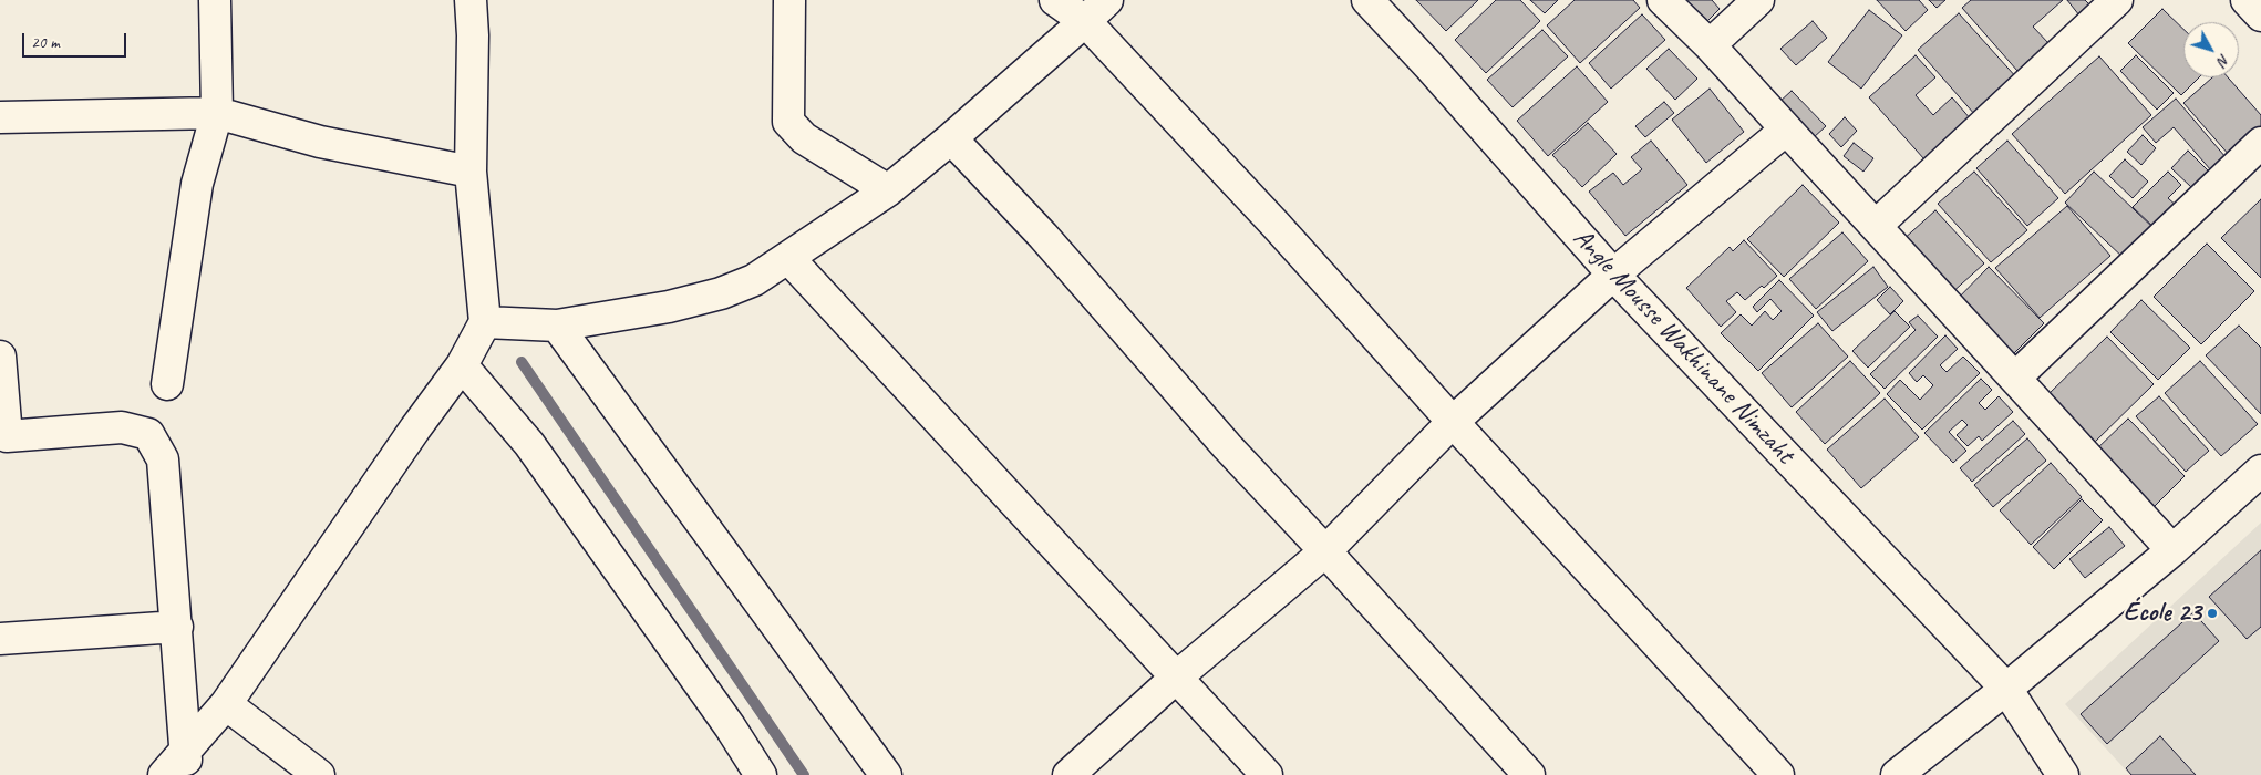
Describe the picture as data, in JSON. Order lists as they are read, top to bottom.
{
  "streets": {
    "street": ["Angle Mousse Wakhinane Nimzaht"]
  },
  "places": ["École 23"],
  "scale_bar": "20 m",
  "north": "bottom right"
}
